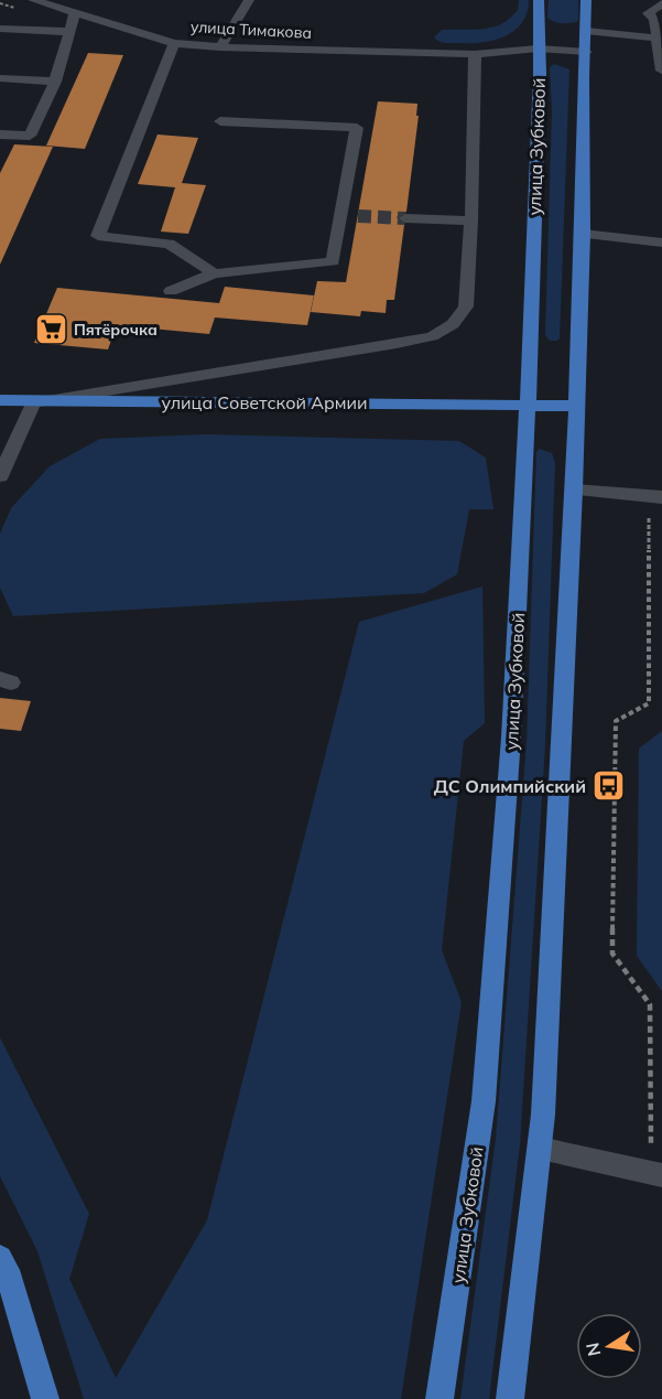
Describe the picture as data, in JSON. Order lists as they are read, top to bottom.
{
  "streets": {
    "main road": ["улица Зубковой", "улица Советской Армии"],
    "street": ["улица Тимакова"]
  },
  "crossings": [
    ["улица Тимакова", "улица Зубковой"],
    ["улица Зубковой", "улица Советской Армии"]
  ],
  "places": {
    "supermarket": ["Пятёрочка"],
    "bus stop": ["ДС Олимпийский"]
  },
  "north": "left"
}
